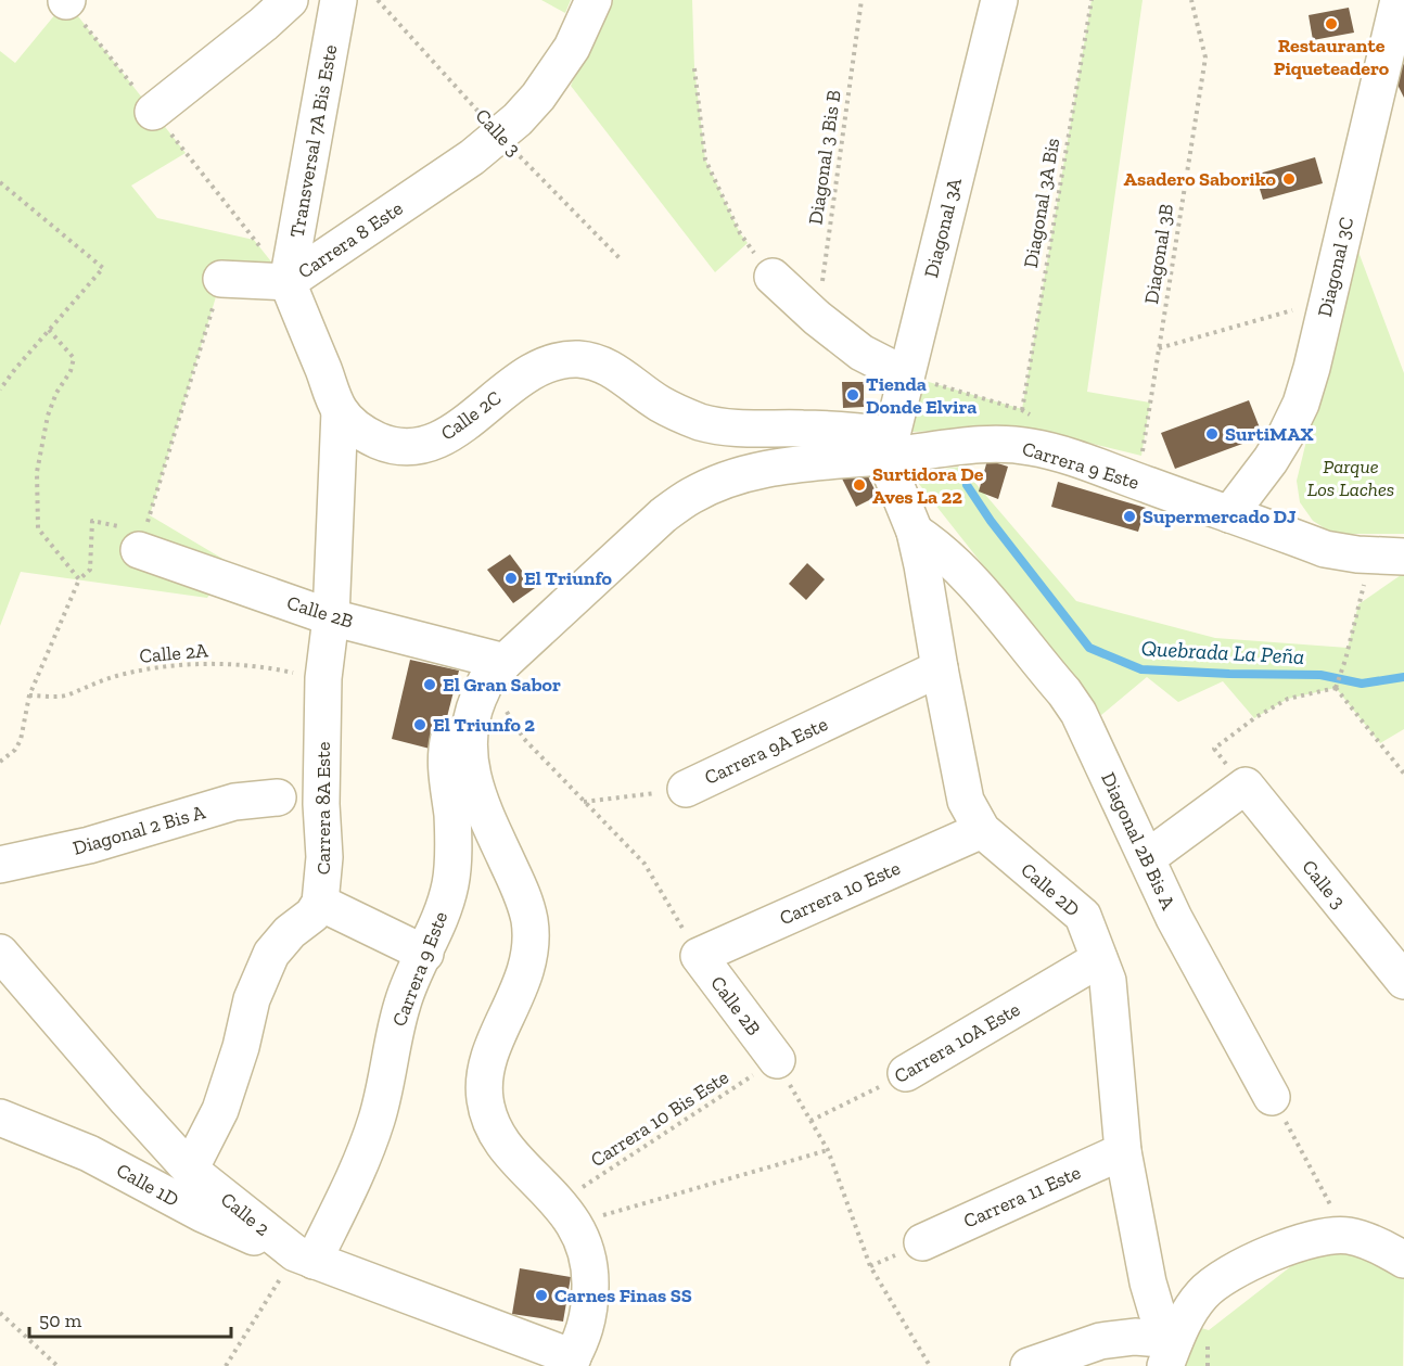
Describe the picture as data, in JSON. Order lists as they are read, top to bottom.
{
  "streets": {
    "street": [
      "Calle 3",
      "Transversal 7A Bis Este",
      "Diagonal 3A",
      "Carrera 8 Este",
      "Diagonal 3C",
      "Calle 2C",
      "Carrera 9 Este",
      "Calle 2B",
      "Carrera 9A Este",
      "Carrera 8A Este",
      "Diagonal 2 Bis A",
      "Diagonal 2B Bis A",
      "Calle 2D",
      "Carrera 10 Este",
      "Carrera 10A Este",
      "Calle 1D",
      "Carrera 11 Este",
      "Calle 2"
    ],
    "path": [
      "Diagonal 3 Bis B",
      "Diagonal 3A Bis",
      "Diagonal 3B",
      "Calle 2A",
      "Carrera 10 Bis Este"
    ]
  },
  "crossings": [
    ["Calle 3", "Carrera 8 Este"],
    ["Transversal 7A Bis Este", "Carrera 8 Este"],
    ["Transversal 7A Bis Este", "Calle 2C"],
    ["Diagonal 3A", "Calle 2C"],
    ["Diagonal 3A", "Carrera 9 Este"],
    ["Diagonal 3A", "Calle 2D"],
    ["Carrera 8 Este", "Calle 2C"],
    ["Diagonal 3C", "Carrera 9 Este"],
    ["Calle 2C", "Carrera 9 Este"],
    ["Calle 2C", "Carrera 8A Este"],
    ["Calle 2C", "Calle 2D"],
    ["Carrera 9 Este", "Calle 2B"],
    ["Carrera 9 Este", "Calle 2D"],
    ["Carrera 9 Este", "Calle 1D"],
    ["Carrera 9 Este", "Calle 2"],
    ["Calle 2B", "Carrera 9A Este"],
    ["Calle 2B", "Carrera 8A Este"],
    ["Calle 2B", "Carrera 10 Este"],
    ["Calle 2B", "Carrera 10 Bis Este"],
    ["Calle 2A", "Carrera 8A Este"],
    ["Carrera 9A Este", "Calle 2D"],
    ["Carrera 8A Este", "Calle 2"],
    ["Diagonal 2B Bis A", "Calle 2D"],
    ["Calle 2D", "Carrera 10 Este"],
    ["Calle 2D", "Carrera 10A Este"],
    ["Calle 2D", "Carrera 11 Este"],
    ["Calle 1D", "Calle 2"]
  ],
  "water": ["Quebrada La Peña"],
  "parks": ["Parque Los Laches"],
  "places": [
    "Restaurante Piqueteadero",
    "Asadero Saboriko",
    "Tienda Donde Elvira",
    "SurtiMAX",
    "Surtidora De Aves La 22",
    "Supermercado DJ",
    "El Triunfo",
    "El Gran Sabor",
    "El Triunfo 2",
    "Carnes Finas SS"
  ],
  "scale_bar": "50 m"
}
